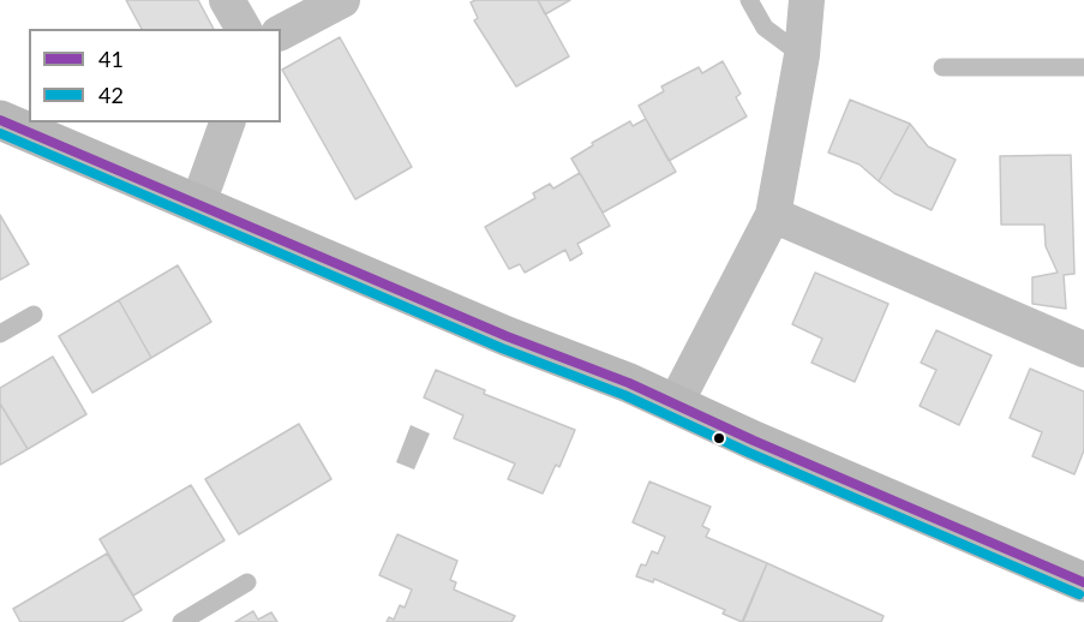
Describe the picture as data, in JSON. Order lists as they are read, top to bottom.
{
  "lines": ["transit line 41", "transit line 42"],
  "legend": ["41", "42"]
}
